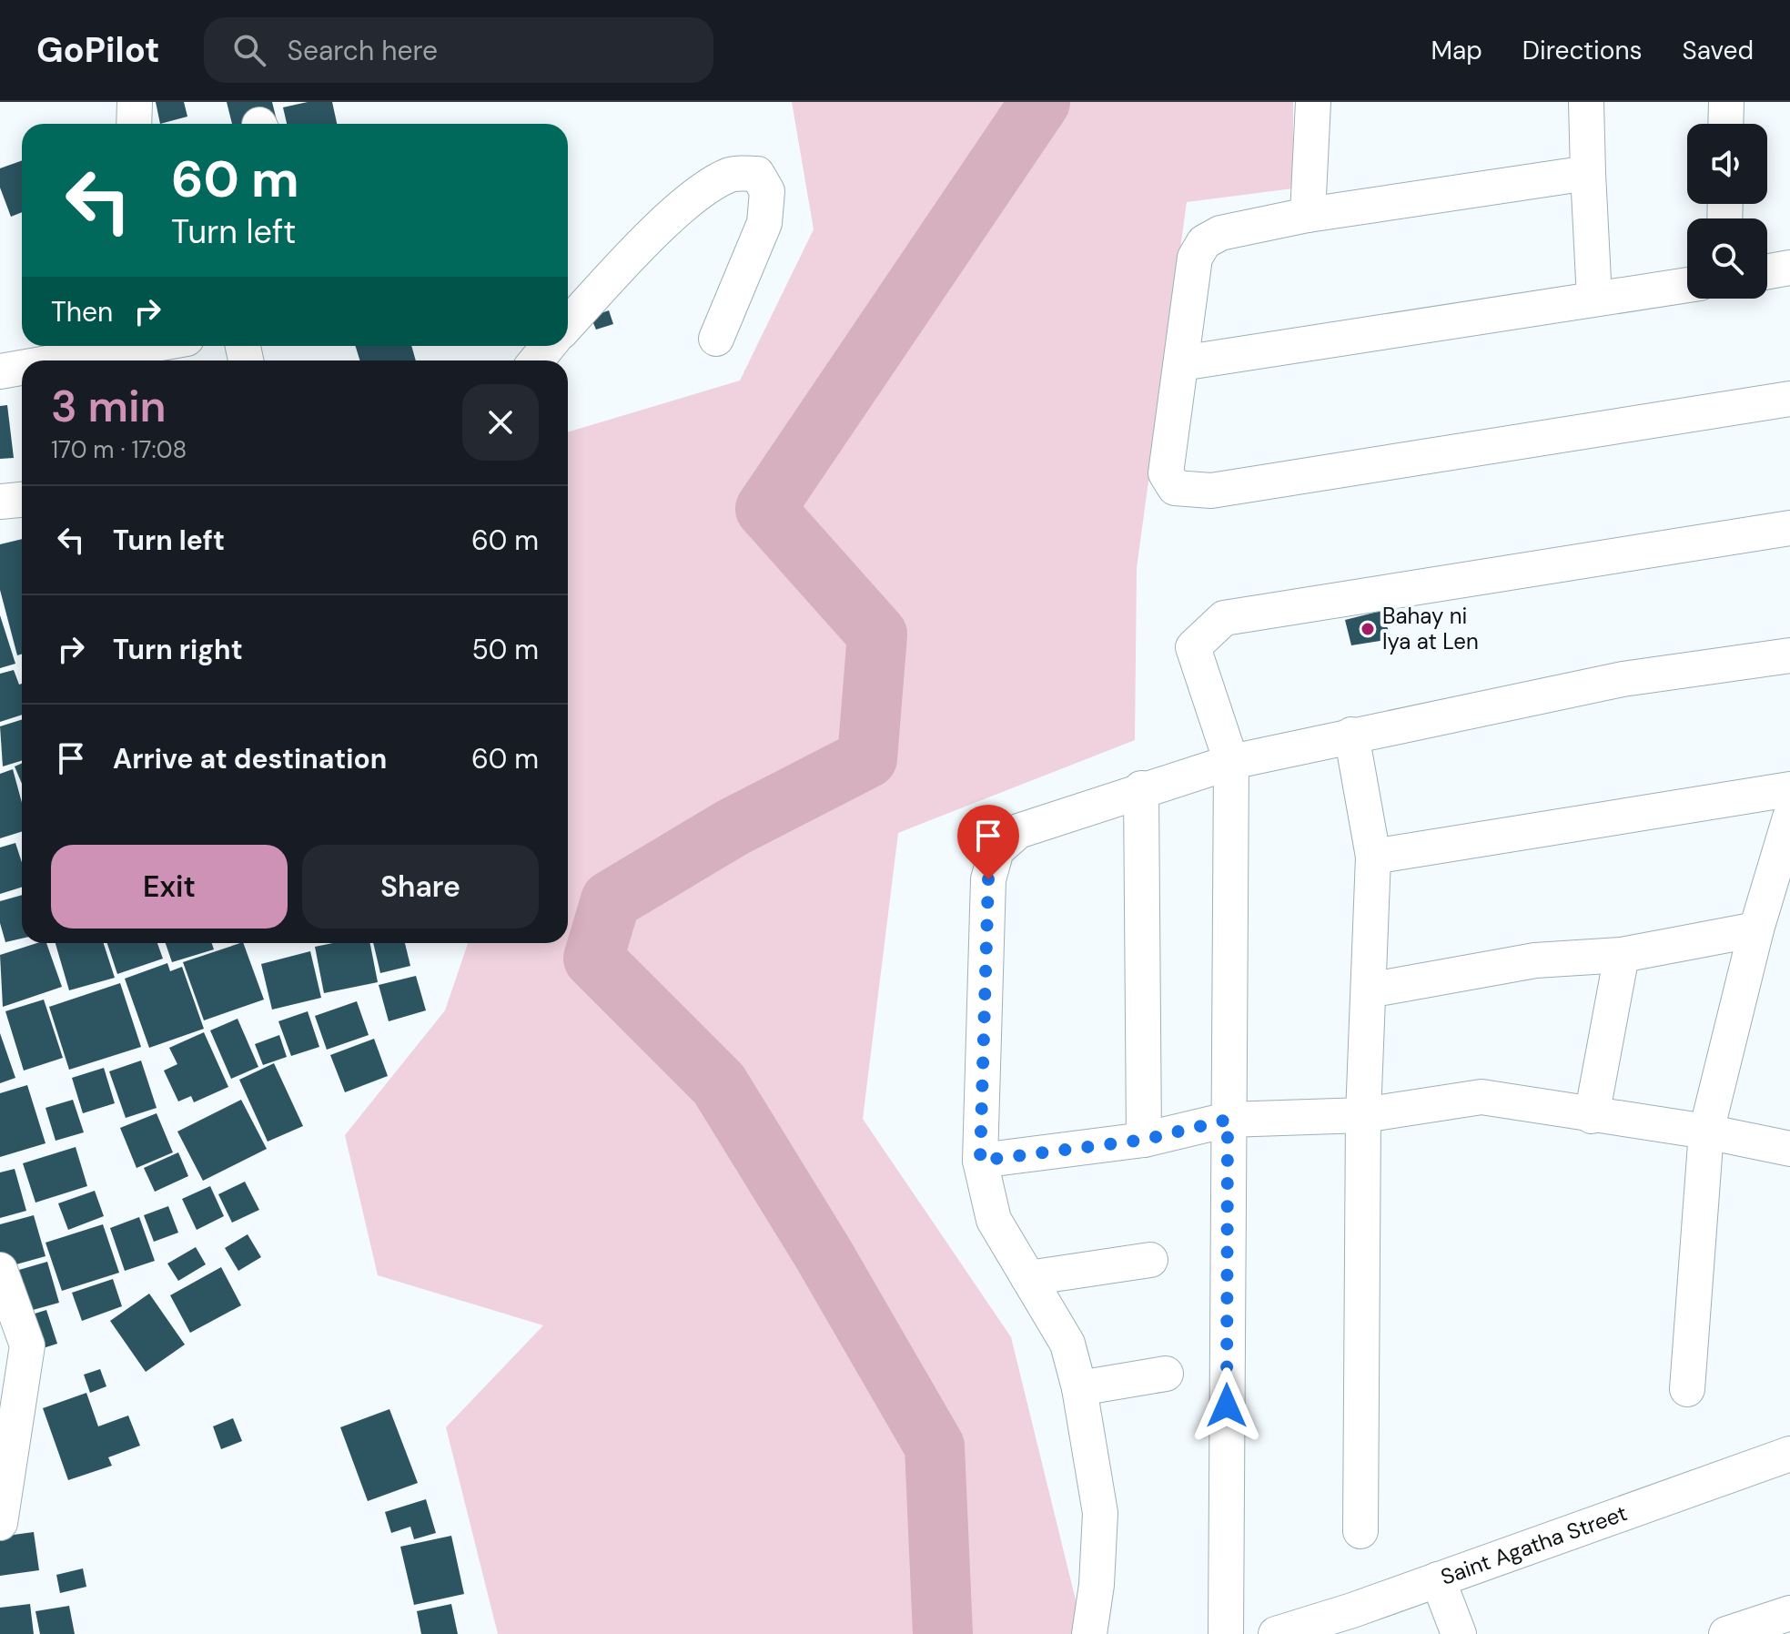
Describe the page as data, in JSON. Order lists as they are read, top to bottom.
{
  "streets": {
    "street": ["Saint Agatha Street"]
  },
  "places": ["Bahay ni Iya at Len"],
  "page": {
    "header": "GoPilot",
    "search": "Search here",
    "nav": ["Map", "Directions", "Saved"],
    "turn": ["60 m", "Turn left"],
    "then": "Then",
    "heading": ["3 min", "170 m · 17:08"],
    "list": [
      {
        "name": "Turn left",
        "value": "60 m"
      },
      {
        "name": "Turn right",
        "value": "50 m"
      },
      {
        "name": "Arrive at destination",
        "value": "60 m"
      }
    ],
    "buttons": ["Exit", "Share"]
  }
}
